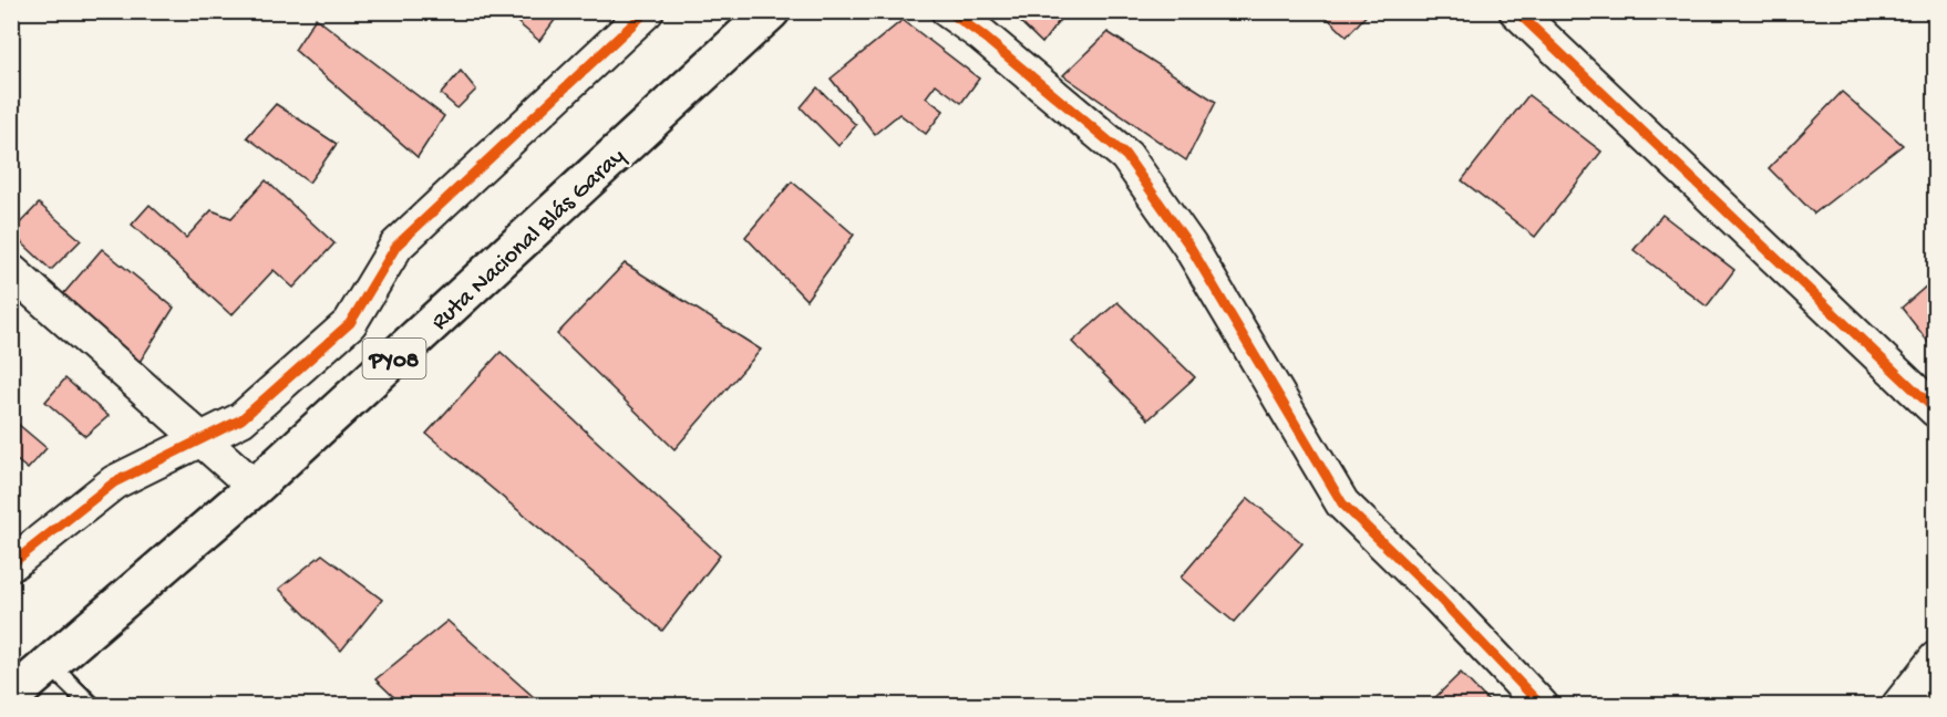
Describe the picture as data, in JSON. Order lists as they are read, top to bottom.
{
  "streets": {
    "highway": ["Ruta Nacional Blás Garay", "PY08"]
  }
}
